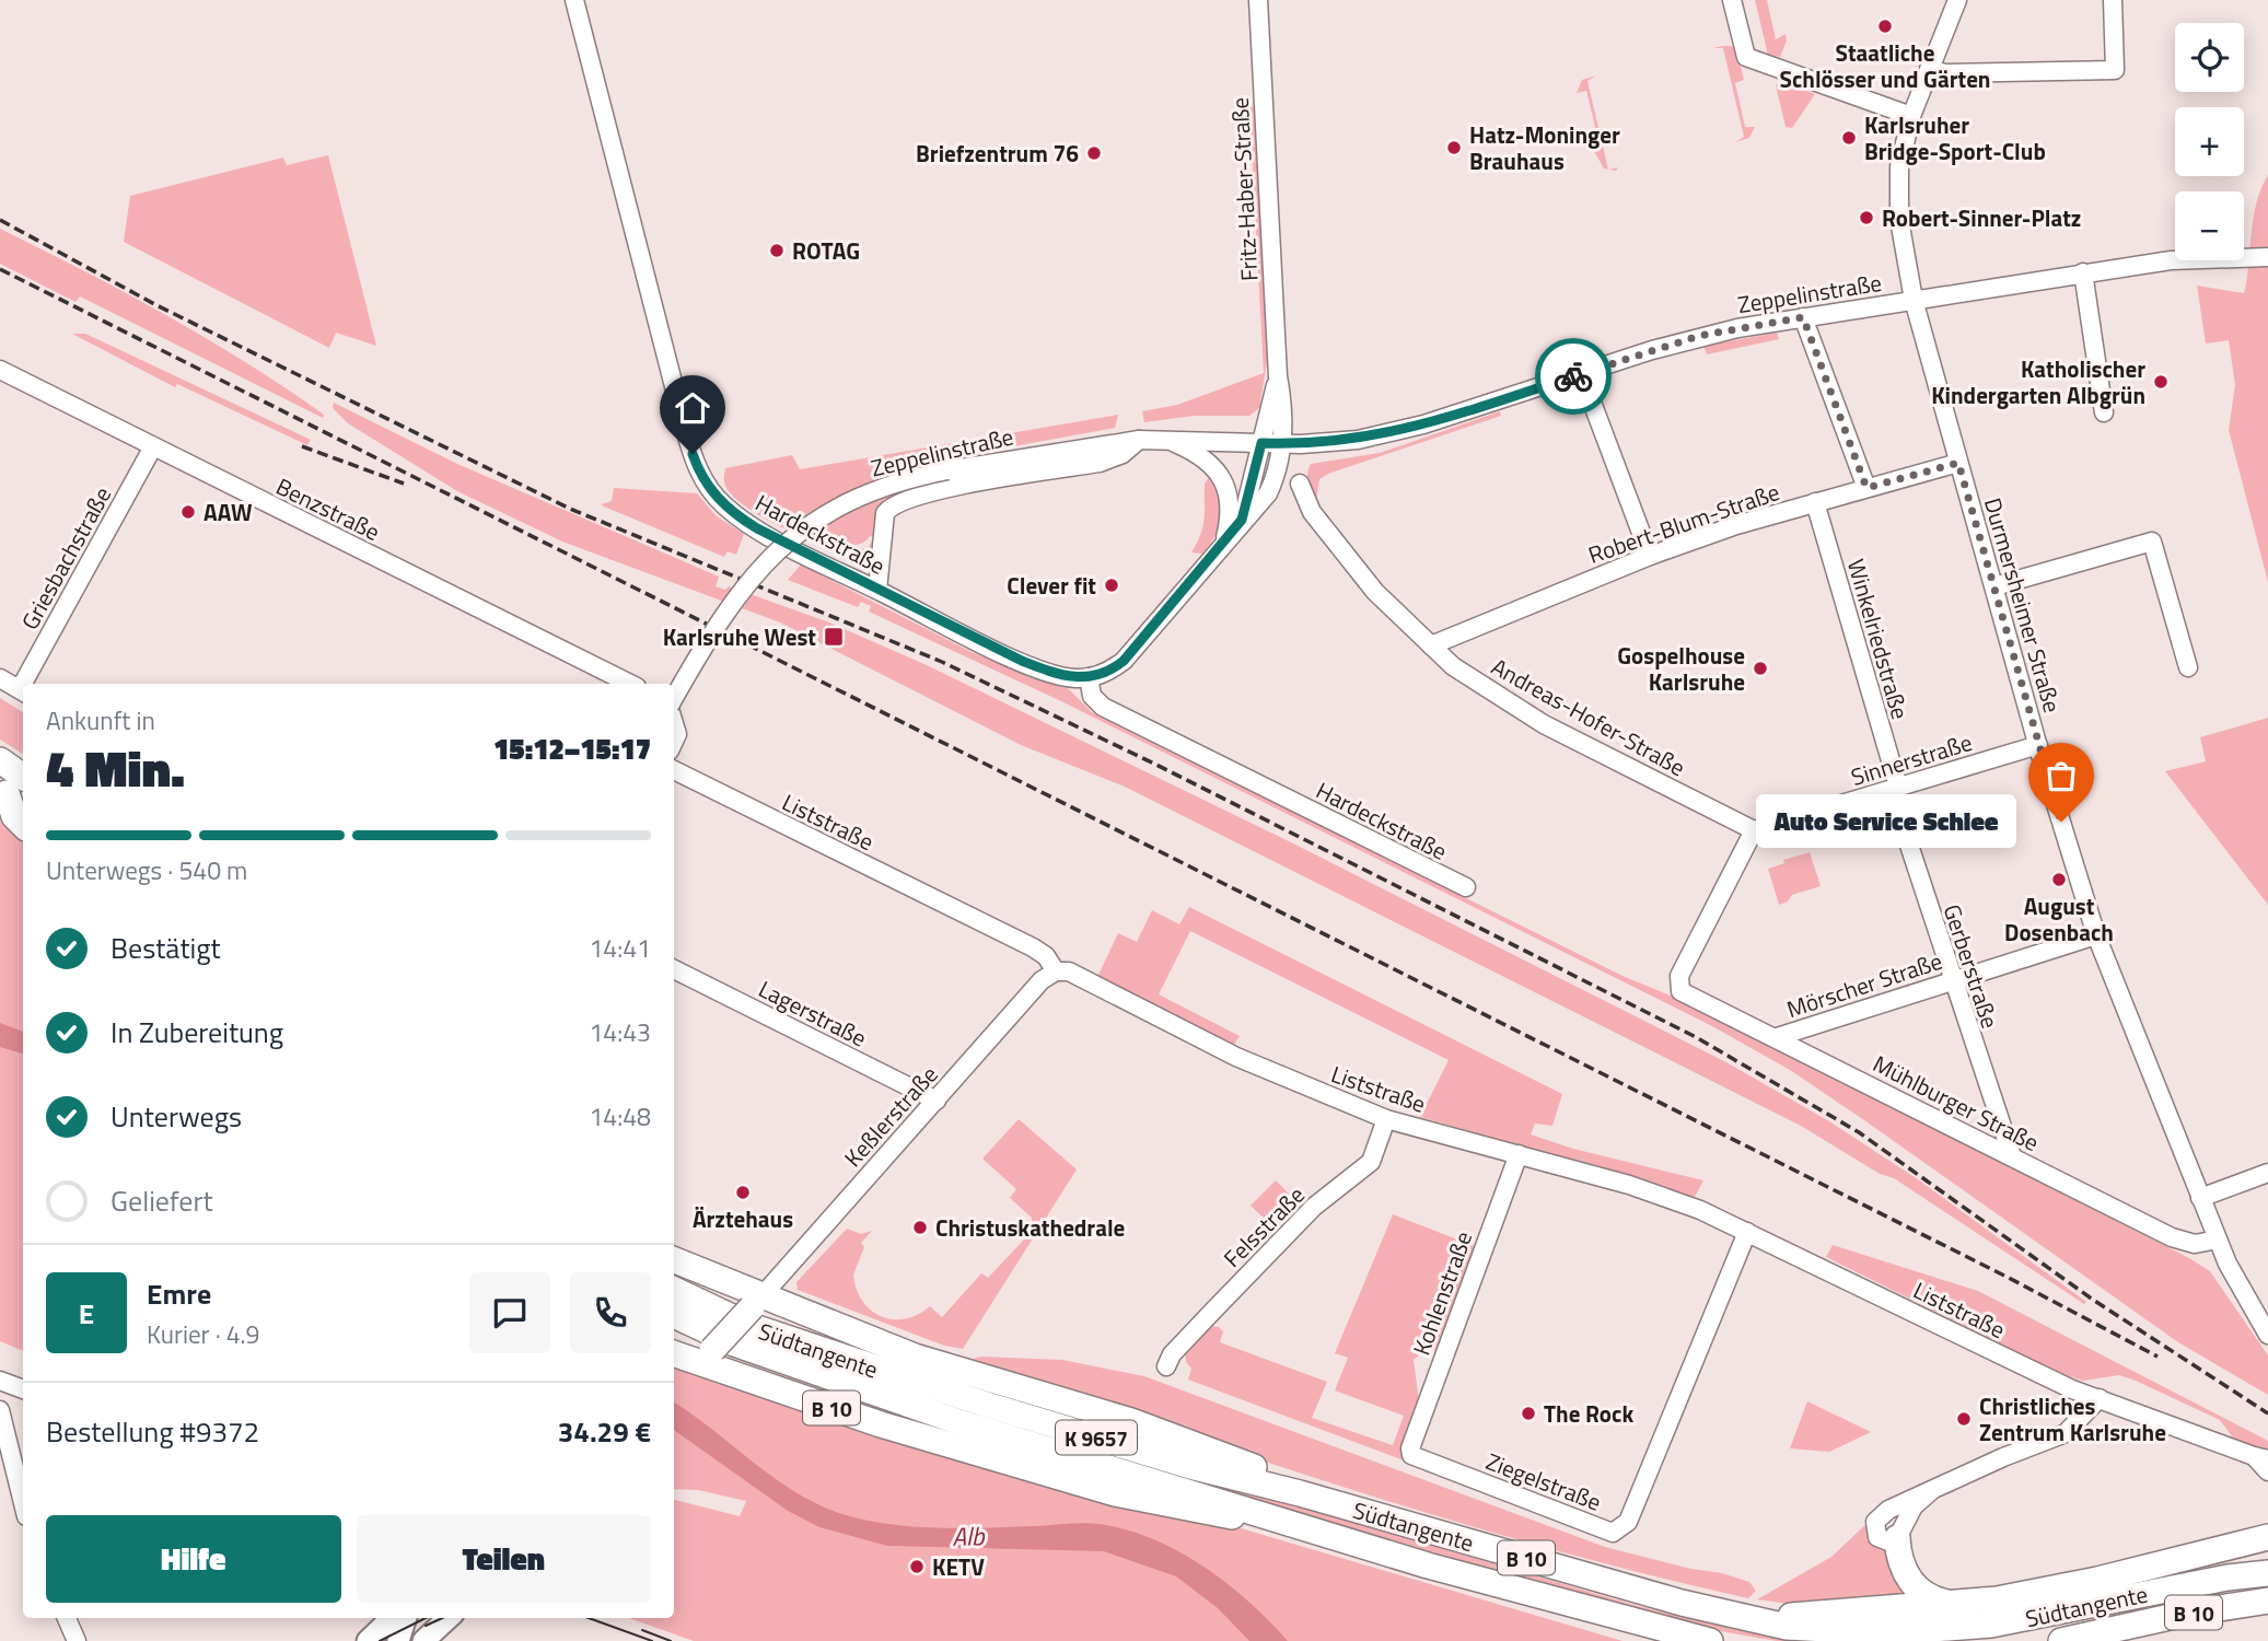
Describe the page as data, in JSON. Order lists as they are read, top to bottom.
{
  "streets": {
    "highway": ["Südtangente", "B 10", "K 9657"],
    "street": [
      "Fritz-Haber-Straße",
      "Zeppelinstraße",
      "Benzstraße",
      "Robert-Blum-Straße",
      "Hardeckstraße",
      "Griesbachstraße",
      "Durmersheimer Straße",
      "Winkelriedstraße",
      "Andreas-Hofer-Straße",
      "Sinnerstraße",
      "Liststraße",
      "Gerberstraße",
      "Mörscher Straße",
      "Lagerstraße",
      "Mühlburger Straße",
      "Keßlerstraße",
      "Felsstraße",
      "Kohlenstraße",
      "Ziegelstraße"
    ]
  },
  "crossings": [
    ["Fritz-Haber-Straße", "Zeppelinstraße"],
    ["Zeppelinstraße", "Hardeckstraße"],
    ["Zeppelinstraße", "Durmersheimer Straße"],
    ["Benzstraße", "Griesbachstraße"],
    ["Robert-Blum-Straße", "Durmersheimer Straße"],
    ["Robert-Blum-Straße", "Winkelriedstraße"],
    ["Robert-Blum-Straße", "Andreas-Hofer-Straße"],
    ["Durmersheimer Straße", "Sinnerstraße"],
    ["Durmersheimer Straße", "Mörscher Straße"],
    ["Durmersheimer Straße", "Mühlburger Straße"],
    ["Winkelriedstraße", "Sinnerstraße"],
    ["Winkelriedstraße", "Gerberstraße"],
    ["Andreas-Hofer-Straße", "Sinnerstraße"],
    ["Andreas-Hofer-Straße", "Mühlburger Straße"],
    ["Sinnerstraße", "Gerberstraße"],
    ["Sinnerstraße", "Mühlburger Straße"],
    ["Liststraße", "Keßlerstraße"],
    ["Liststraße", "Felsstraße"],
    ["Liststraße", "Kohlenstraße"],
    ["Liststraße", "Ziegelstraße"],
    ["Gerberstraße", "Mörscher Straße"],
    ["Gerberstraße", "Mühlburger Straße"],
    ["Mörscher Straße", "Mühlburger Straße"],
    ["Lagerstraße", "Keßlerstraße"],
    ["Keßlerstraße", "B 10"],
    ["Kohlenstraße", "Ziegelstraße"],
    ["Südtangente", "B 10"]
  ],
  "water": ["Alb"],
  "places": {
    "other": [
      "Staatliche Schlösser und Gärten",
      "Karlsruher Bridge-Sport-Club",
      "Hatz-Moninger Brauhaus",
      "Briefzentrum 76",
      "Robert-Sinner-Platz",
      "ROTAG",
      "Katholischer Kindergarten Albgrün",
      "AAW",
      "Clever fit",
      "Gospelhouse Karlsruhe",
      "Auto Service Schlee",
      "August Dosenbach",
      "Ärztehaus",
      "Christuskathedrale",
      "The Rock",
      "Christliches Zentrum Karlsruhe",
      "KETV"
    ],
    "transit": ["Karlsruhe West"]
  },
  "page": {
    "map_buttons": ["+", "−"],
    "heading": ["4 Min.", "Ankunft in", "15:12–15:17"],
    "panel": [
      "Emre",
      "Kurier · 4.9",
      "Bestellung #9372",
      "34.29 €"
    ],
    "bubble": "Auto Service Schlee",
    "bar": "Unterwegs · 540 m",
    "list": [
      ["Bestätigt", "14:41"],
      ["In Zubereitung", "14:43"],
      ["Unterwegs", "14:48"],
      "Geliefert"
    ],
    "round": "E",
    "buttons": ["Hilfe", "Teilen"]
  }
}
